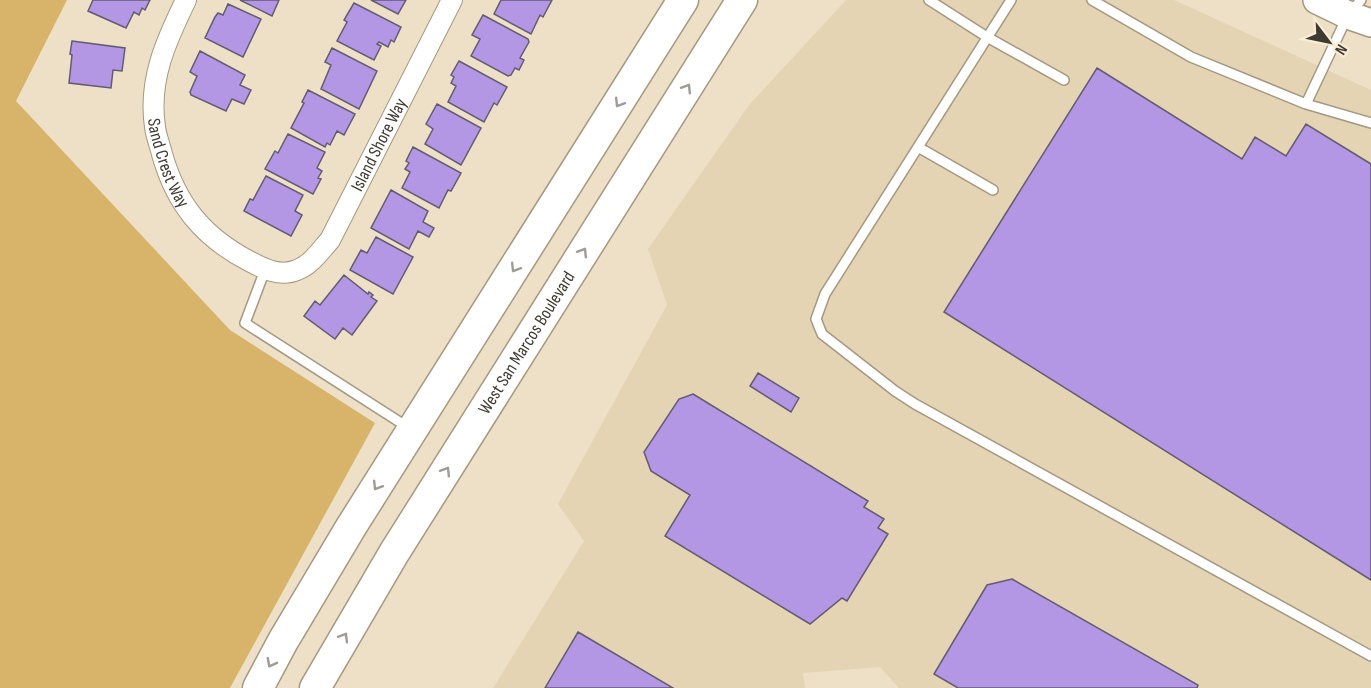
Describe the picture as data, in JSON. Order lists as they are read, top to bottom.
{
  "streets": {
    "main road": ["West San Marcos Boulevard"],
    "street": ["Island Shore Way", "Sand Crest Way"]
  },
  "crossings": [
    ["Island Shore Way", "Sand Crest Way"]
  ],
  "north": "bottom right"
}
